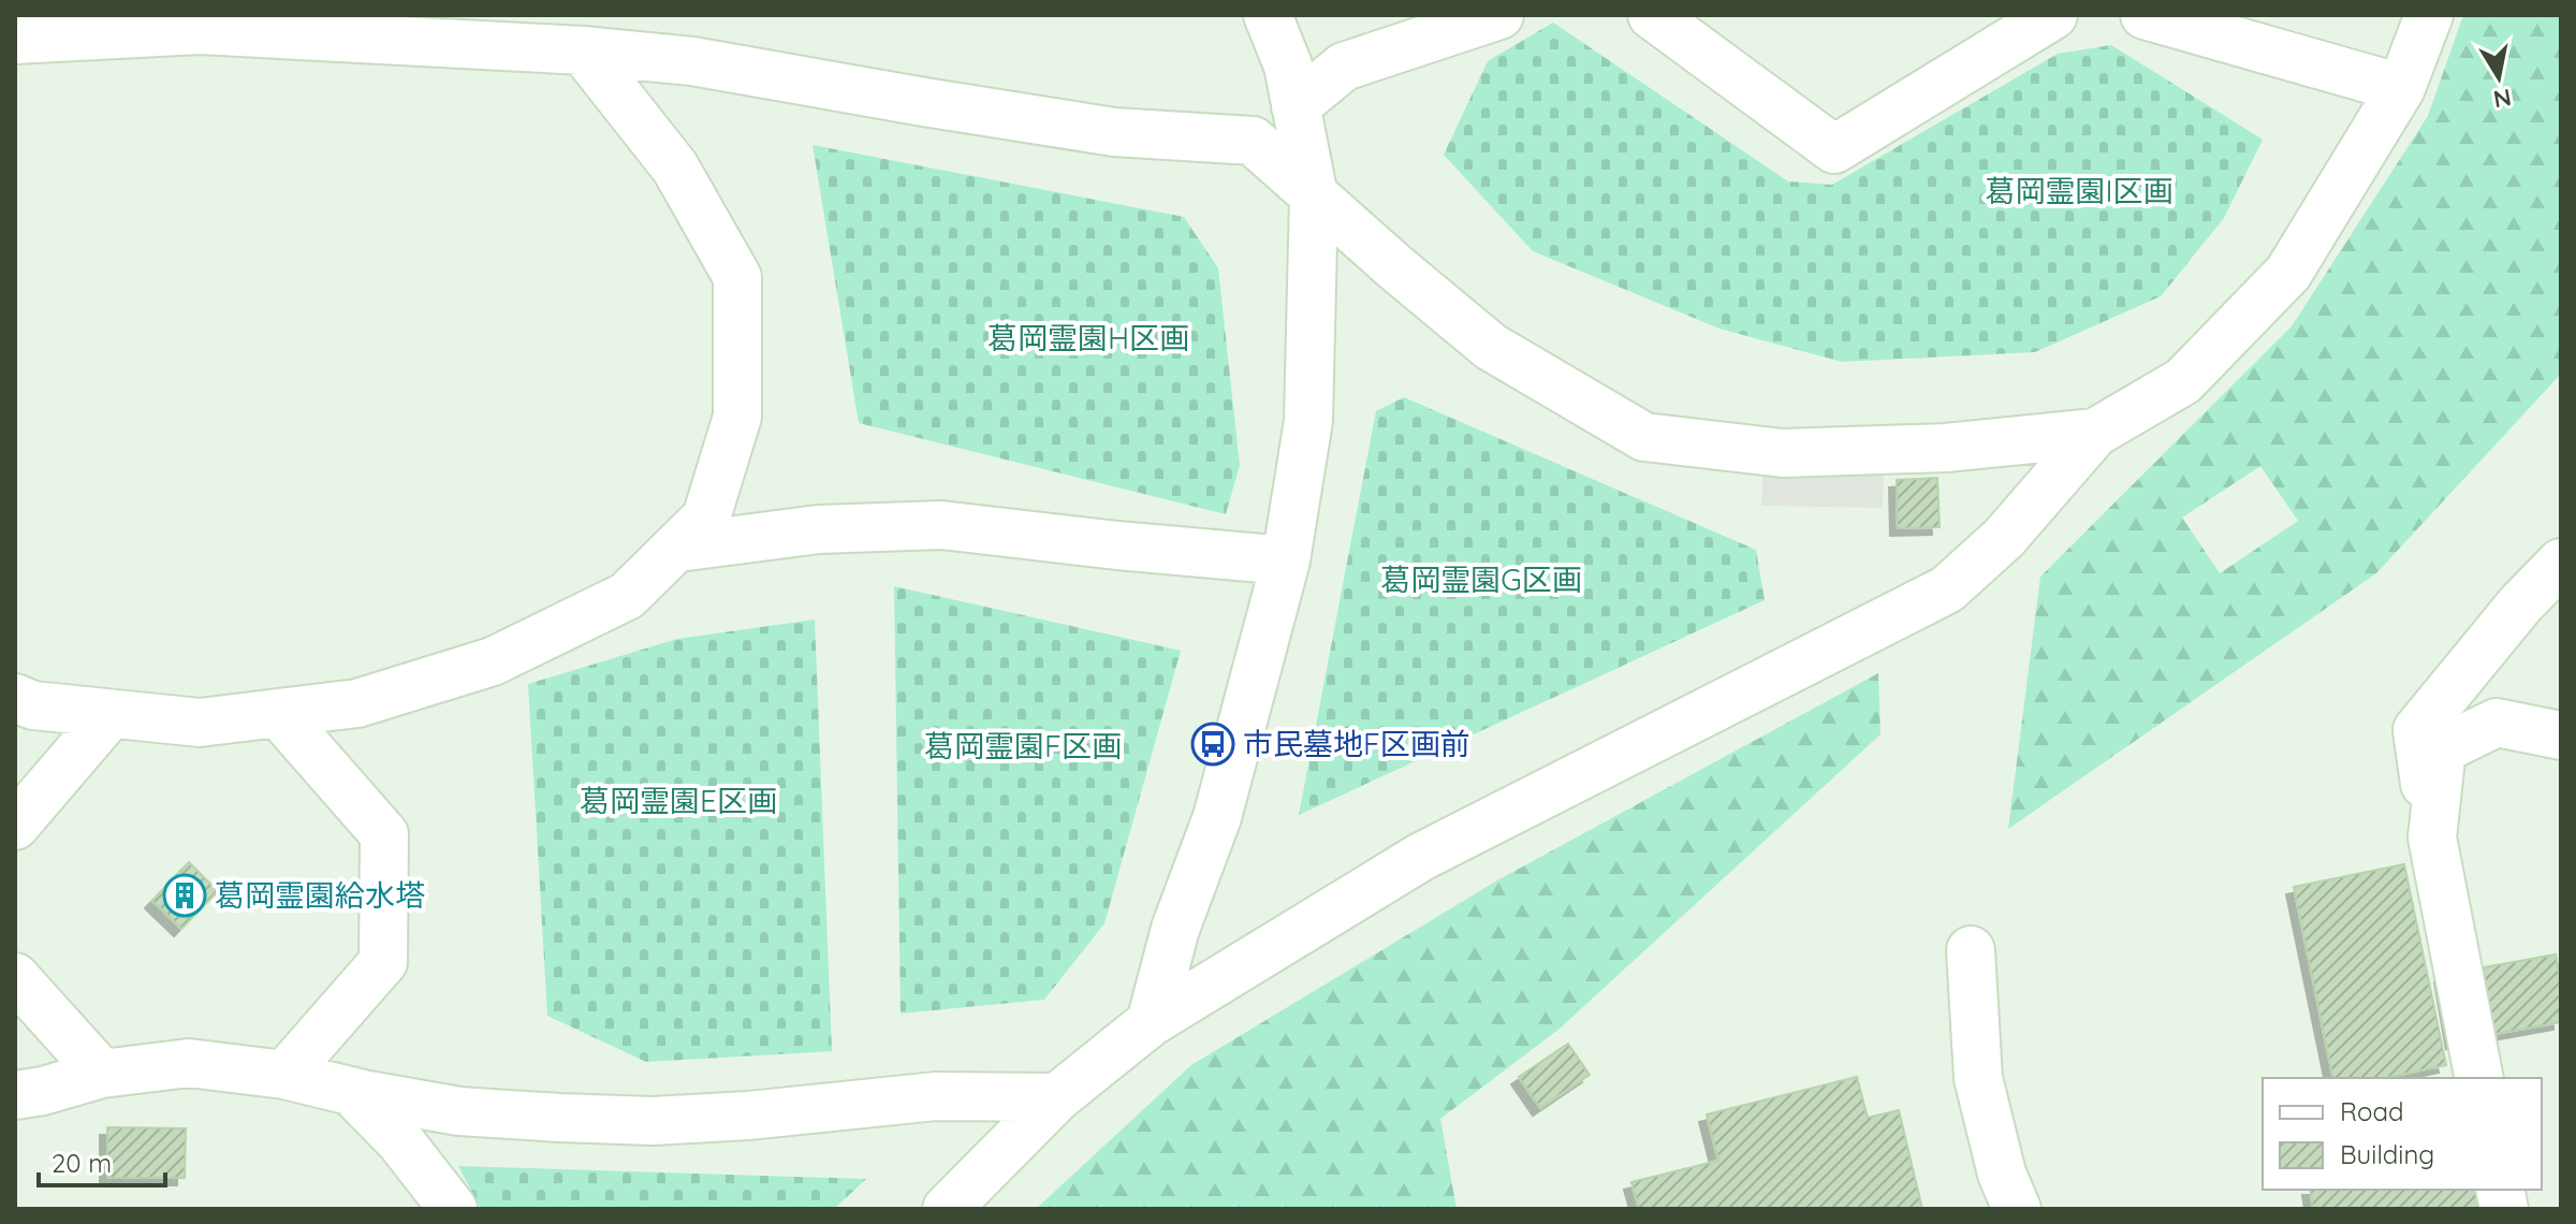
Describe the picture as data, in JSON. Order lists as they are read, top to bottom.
{
  "parks": [
    "葛岡霊園I区画",
    "葛岡霊園H区画",
    "葛岡霊園G区画",
    "葛岡霊園F区画",
    "葛岡霊園E区画"
  ],
  "places": {
    "bus stop": ["市民墓地F区画前"],
    "building": ["葛岡霊園給水塔"]
  },
  "legend": ["Road", "Building"],
  "scale_bar": "20 m",
  "north": "bottom"
}
